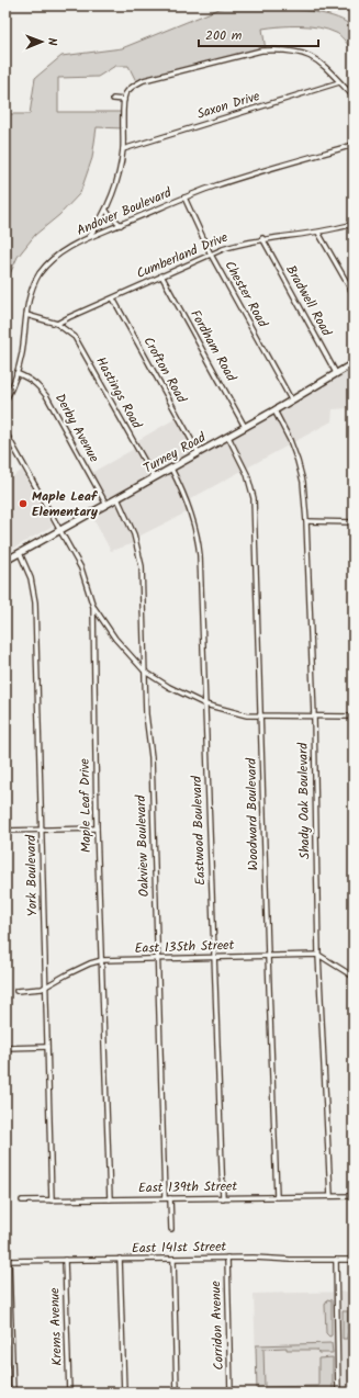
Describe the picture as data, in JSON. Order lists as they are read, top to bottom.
{
  "streets": {
    "main road": ["Turney Road"],
    "street": [
      "Saxon Drive",
      "Andover Boulevard",
      "Cumberland Drive",
      "Chester Road",
      "Bradwell Road",
      "Fordham Road",
      "Crofton Road",
      "Hastings Road",
      "Derby Avenue",
      "Shady Oak Boulevard",
      "Maple Leaf Drive",
      "Woodward Boulevard",
      "Eastwood Boulevard",
      "Oakview Boulevard",
      "York Boulevard",
      "East 135th Street",
      "East 139th Street",
      "East 141st Street",
      "Corridon Avenue",
      "Krems Avenue"
    ]
  },
  "crossings": [
    ["Andover Boulevard", "Chester Road"],
    ["Andover Boulevard", "Derby Avenue"],
    ["Cumberland Drive", "Chester Road"],
    ["Cumberland Drive", "Bradwell Road"],
    ["Cumberland Drive", "Fordham Road"],
    ["Cumberland Drive", "Crofton Road"],
    ["Cumberland Drive", "Hastings Road"],
    ["Chester Road", "Turney Road"],
    ["Bradwell Road", "Turney Road"],
    ["Fordham Road", "Turney Road"],
    ["Crofton Road", "Turney Road"],
    ["Hastings Road", "Turney Road"],
    ["Derby Avenue", "Turney Road"],
    ["Turney Road", "Shady Oak Boulevard"],
    ["Turney Road", "Maple Leaf Drive"],
    ["Turney Road", "Woodward Boulevard"],
    ["Turney Road", "Eastwood Boulevard"],
    ["Turney Road", "Oakview Boulevard"],
    ["Turney Road", "York Boulevard"],
    ["Shady Oak Boulevard", "East 135th Street"],
    ["Shady Oak Boulevard", "East 139th Street"],
    ["Maple Leaf Drive", "East 135th Street"],
    ["Maple Leaf Drive", "East 139th Street"],
    ["Woodward Boulevard", "East 135th Street"],
    ["Woodward Boulevard", "East 139th Street"],
    ["Eastwood Boulevard", "East 135th Street"],
    ["Eastwood Boulevard", "East 139th Street"],
    ["Oakview Boulevard", "East 135th Street"],
    ["Oakview Boulevard", "East 139th Street"],
    ["York Boulevard", "East 135th Street"],
    ["York Boulevard", "East 139th Street"],
    ["East 141st Street", "Corridon Avenue"],
    ["East 141st Street", "Krems Avenue"]
  ],
  "places": ["Maple Leaf Elementary"],
  "scale_bar": "200 m",
  "north": "right"
}
